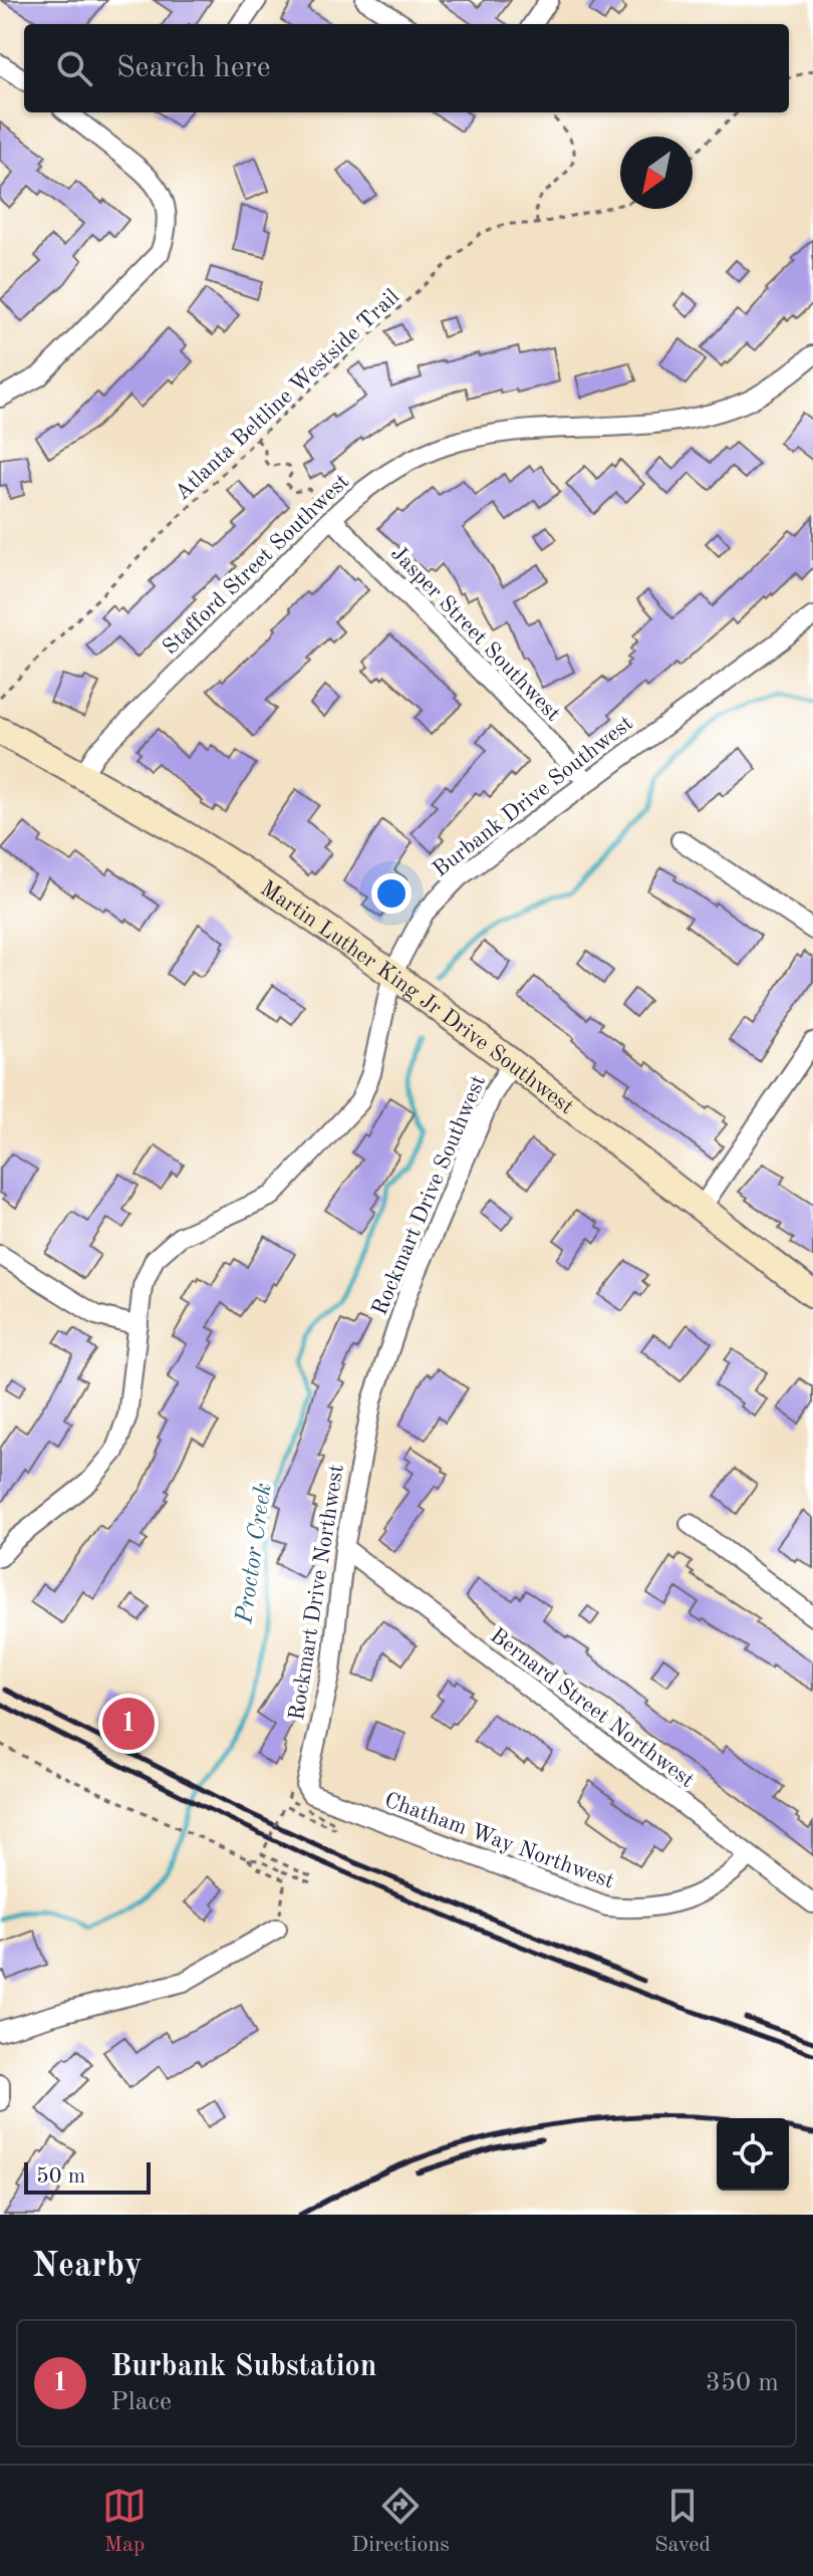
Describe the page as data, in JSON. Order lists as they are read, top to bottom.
{
  "streets": {
    "main road": ["Martin Luther King Jr Drive Southwest"],
    "street": [
      "Stafford Street Southwest",
      "Jasper Street Southwest",
      "Burbank Drive Southwest",
      "Rockmart Drive Southwest",
      "Rockmart Drive Northwest",
      "Bernard Street Northwest",
      "Chatham Way Northwest"
    ],
    "path": ["Atlanta Beltline Westside Trail"]
  },
  "crossings": [
    ["Stafford Street Southwest", "Jasper Street Southwest"],
    ["Stafford Street Southwest", "Martin Luther King Jr Drive Southwest"],
    ["Jasper Street Southwest", "Burbank Drive Southwest"],
    ["Burbank Drive Southwest", "Martin Luther King Jr Drive Southwest"],
    ["Martin Luther King Jr Drive Southwest", "Rockmart Drive Southwest"],
    ["Rockmart Drive Southwest", "Rockmart Drive Northwest"],
    ["Rockmart Drive Northwest", "Bernard Street Northwest"],
    ["Rockmart Drive Northwest", "Chatham Way Northwest"],
    ["Bernard Street Northwest", "Chatham Way Northwest"]
  ],
  "water": ["Proctor Creek"],
  "scale_bar": "50 m",
  "north": "bottom left",
  "page": {
    "search": "Search here",
    "pins": "1",
    "scale": "50 m",
    "heading": "Nearby",
    "list": [
      {
        "mark": "1",
        "name": "Burbank Substation",
        "note": "Place",
        "value": "350 m"
      }
    ],
    "nav": ["Map", "Directions", "Saved"]
  }
}
